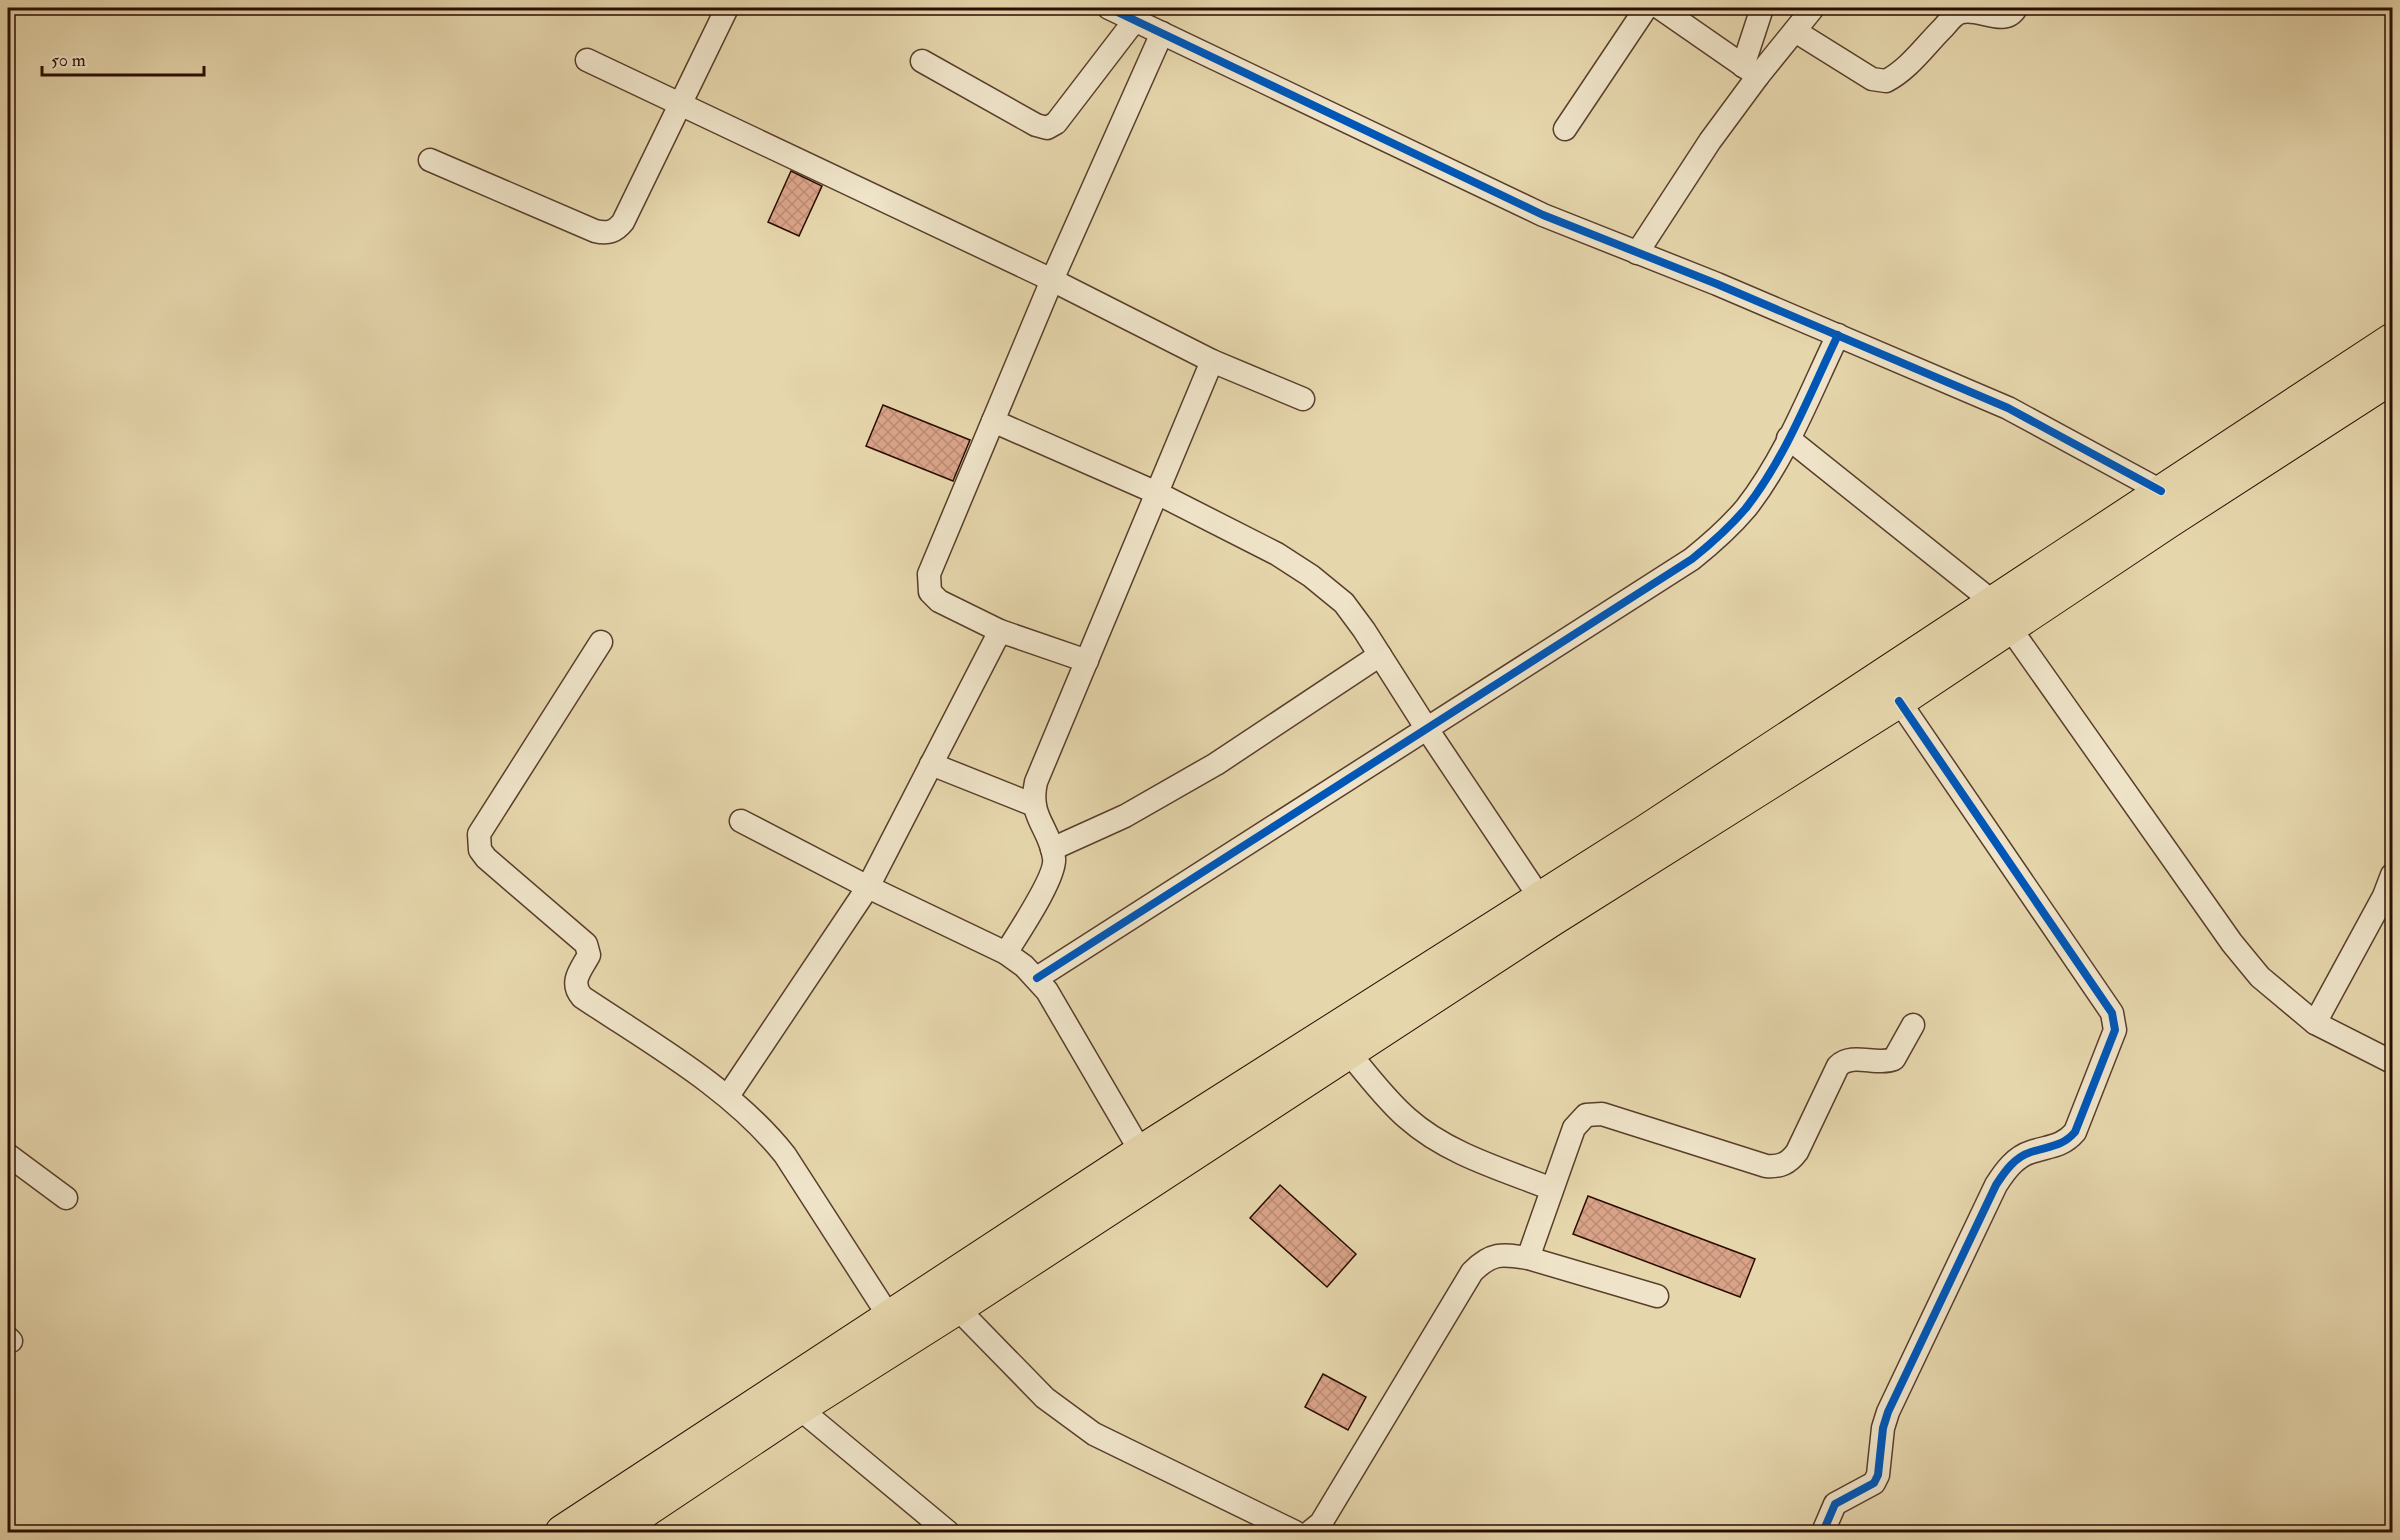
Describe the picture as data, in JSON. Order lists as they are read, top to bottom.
{
  "scale_bar": "50 m"
}
